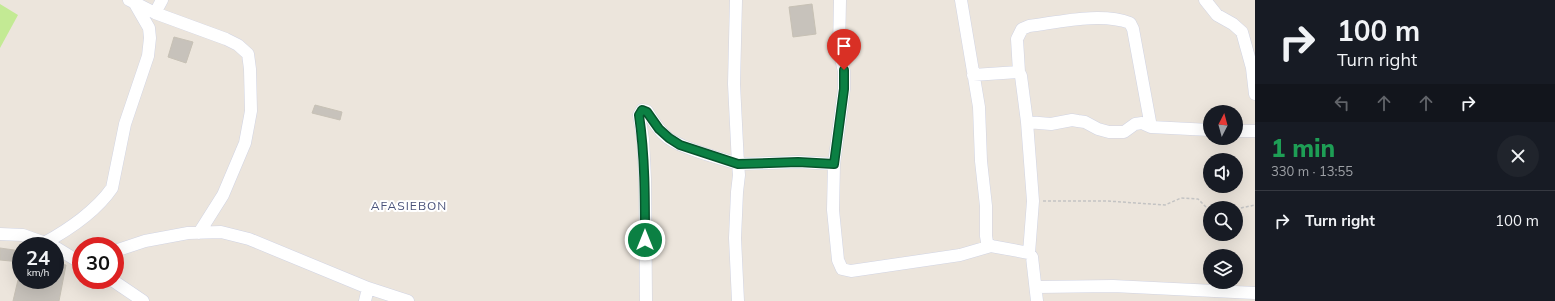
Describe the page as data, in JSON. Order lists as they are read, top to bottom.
{
  "districts": ["AFASIEBON"],
  "north": "top",
  "page": {
    "turn": ["100 m", "Turn right"],
    "heading": ["1 min", "330 m · 13:55"],
    "list": [
      {
        "name": "Turn right",
        "value": "100 m"
      }
    ],
    "speed": "24 km/h",
    "limit": "30"
  }
}
